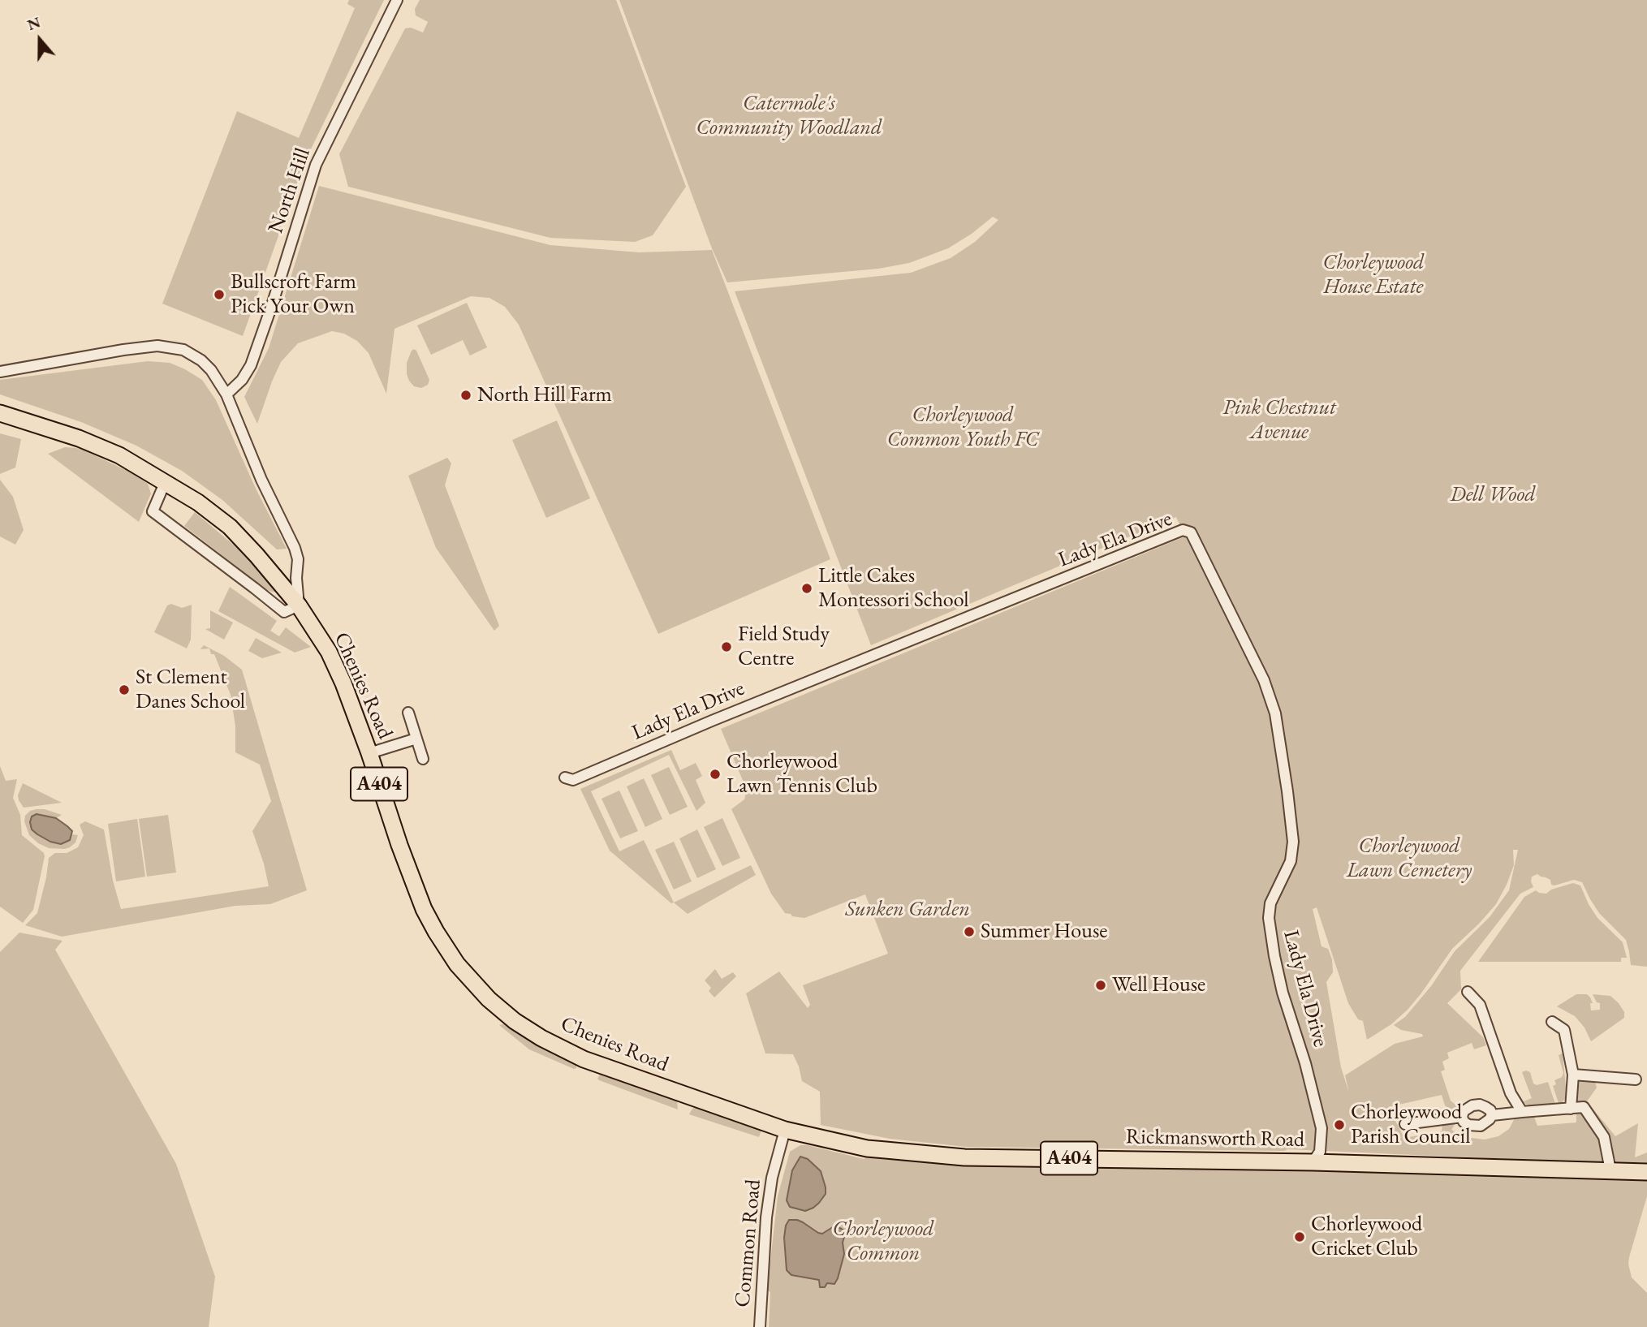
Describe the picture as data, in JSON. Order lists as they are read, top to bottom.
{
  "streets": {
    "main road": ["Chenies Road", "A404", "Rickmansworth Road"],
    "street": ["North Hill", "Lady Ela Drive", "Common Road"]
  },
  "crossings": [
    ["Lady Ela Drive", "Rickmansworth Road"],
    ["Chenies Road", "Rickmansworth Road"],
    ["Chenies Road", "Common Road"],
    ["Rickmansworth Road", "Common Road"]
  ],
  "parks": [
    "Catermole's Community Woodland",
    "Chorleywood House Estate",
    "Pink Chestnut Avenue",
    "Chorleywood Common Youth FC",
    "Dell Wood",
    "Chorleywood Lawn Cemetery",
    "Sunken Garden",
    "Chorleywood Common"
  ],
  "places": [
    "Bullscroft Farm Pick Your Own",
    "North Hill Farm",
    "Little Cakes Montessori School",
    "Field Study Centre",
    "St Clement Danes School",
    "Chorleywood Lawn Tennis Club",
    "Summer House",
    "Well House",
    "Chorleywood Parish Council",
    "Chorleywood Cricket Club"
  ],
  "north": "top"
}
